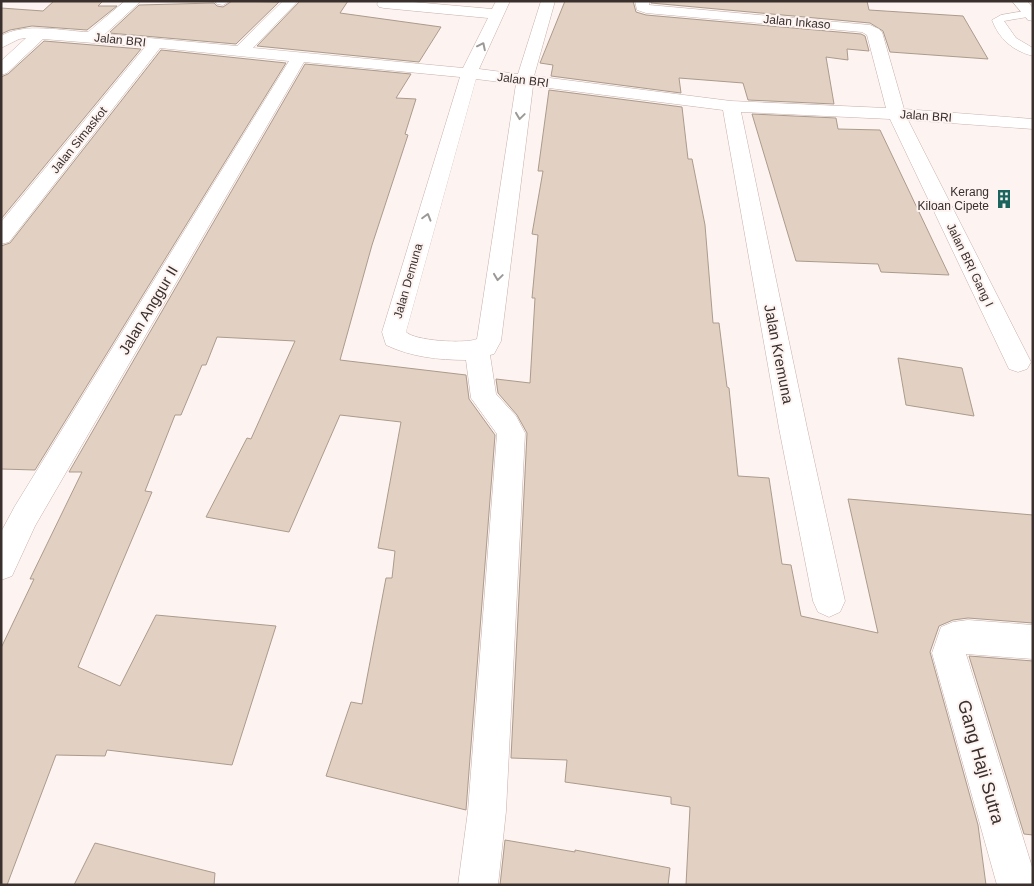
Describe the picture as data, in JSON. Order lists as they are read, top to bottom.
{
  "streets": {
    "street": [
      "Jalan Inkaso",
      "Jalan BRI",
      "Jalan Simaskot",
      "Jalan BRI Gang I",
      "Jalan Demuna",
      "Jalan Anggur II",
      "Jalan Kremuna",
      "Gang Haji Sutra"
    ]
  },
  "crossings": [
    ["Jalan Inkaso", "Jalan BRI"],
    ["Jalan Inkaso", "Jalan BRI Gang I"],
    ["Jalan BRI", "Jalan Simaskot"],
    ["Jalan BRI", "Jalan BRI Gang I"],
    ["Jalan BRI", "Jalan Demuna"],
    ["Jalan BRI", "Jalan Anggur II"],
    ["Jalan BRI", "Jalan Kremuna"]
  ],
  "places": {
    "building": ["Kerang Kiloan Cipete"]
  }
}
